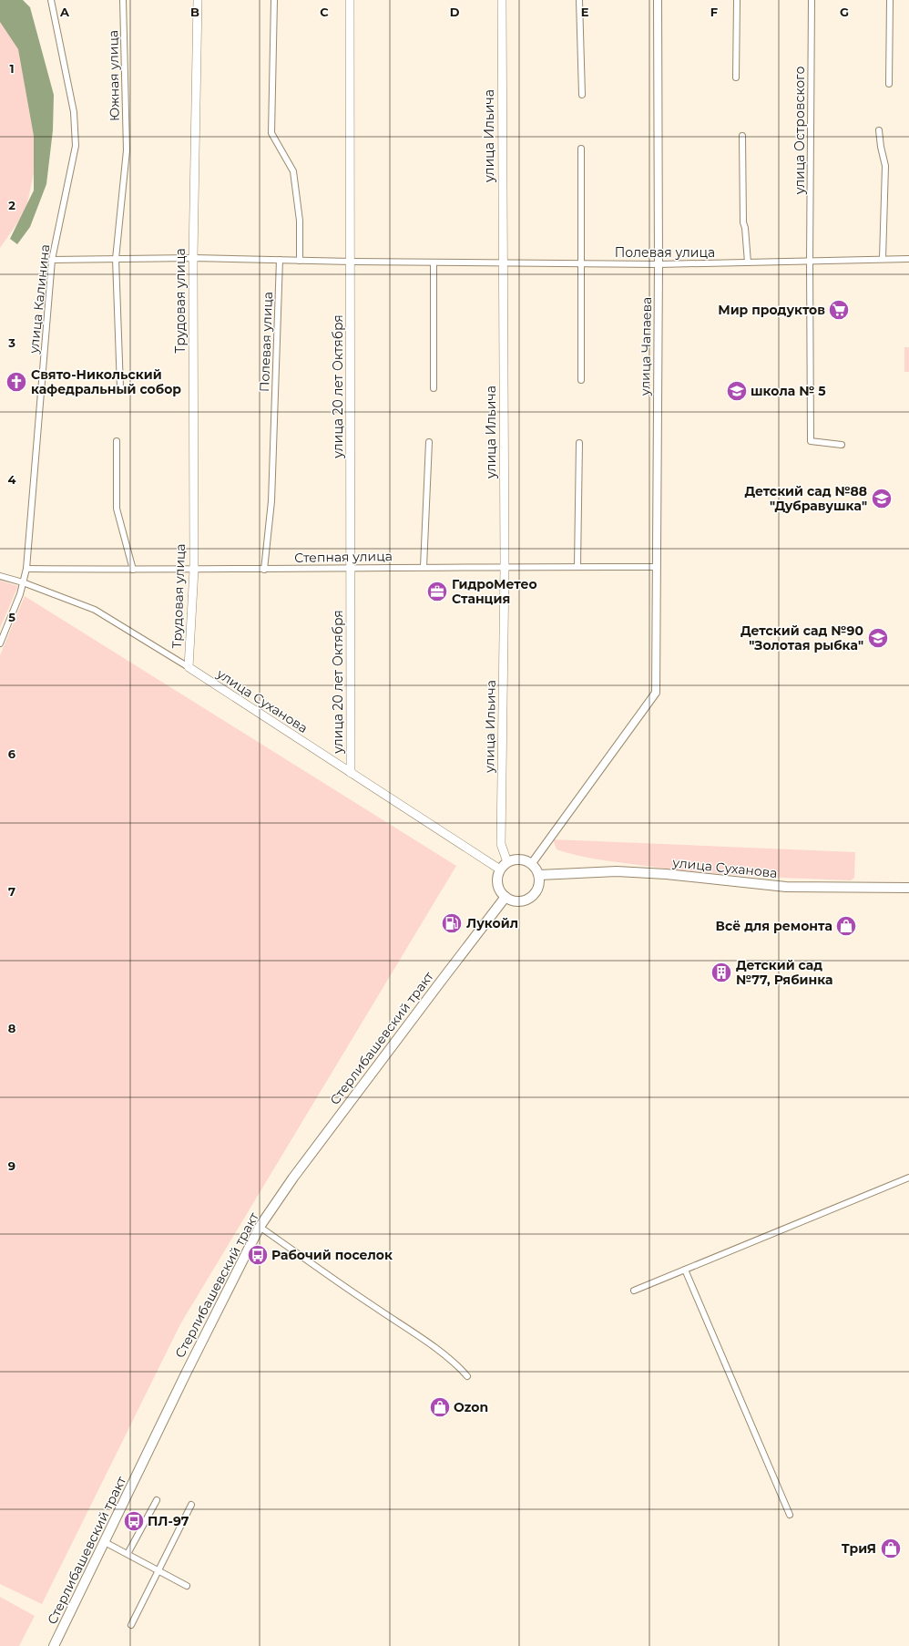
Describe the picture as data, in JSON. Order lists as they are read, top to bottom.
{
  "streets": {
    "main road": [
      "улица Ильича",
      "Трудовая улица",
      "улица 20 лет Октября",
      "улица Суханова",
      "Стерлибашевский тракт"
    ],
    "street": [
      "Южная улица",
      "улица Островского",
      "Полевая улица",
      "улица Калинина",
      "улица Чапаева",
      "Степная улица"
    ]
  },
  "crossings": [
    ["Южная улица", "Полевая улица"],
    ["улица Островского", "Полевая улица"],
    ["улица Ильича", "Полевая улица"],
    ["улица Ильича", "улица Чапаева"],
    ["улица Ильича", "Степная улица"],
    ["улица Ильича", "улица Суханова"],
    ["улица Ильича", "Стерлибашевский тракт"],
    ["Полевая улица", "улица Калинина"],
    ["Полевая улица", "Трудовая улица"],
    ["Полевая улица", "улица Чапаева"],
    ["Полевая улица", "улица 20 лет Октября"],
    ["Полевая улица", "Степная улица"],
    ["улица Калинина", "Степная улица"],
    ["улица Калинина", "улица Суханова"],
    ["Трудовая улица", "Степная улица"],
    ["Трудовая улица", "улица Суханова"],
    ["улица Чапаева", "Степная улица"],
    ["улица Чапаева", "улица Суханова"],
    ["улица Чапаева", "Стерлибашевский тракт"],
    ["улица 20 лет Октября", "Степная улица"],
    ["улица 20 лет Октября", "улица Суханова"],
    ["улица Суханова", "Стерлибашевский тракт"]
  ],
  "places": {
    "supermarket": ["Мир продуктов"],
    "church": ["Свято-Никольский кафедральный собор"],
    "school or university": ["школа № 5", "Детский сад №88 \"Дубравушка\"", "Детский сад №90 \"Золотая рыбка\""],
    "office": ["ГидроМетео Станция"],
    "fuel station": ["Лукойл"],
    "shop": ["Всё для ремонта", "Ozon", "ТриЯ"],
    "building": ["Детский сад №77, Рябинка"],
    "bus stop": ["Рабочий поселок", "ПЛ-97"]
  },
  "grid": {
    "columns": [
      "A",
      "B",
      "C",
      "D",
      "E",
      "F",
      "G"
    ],
    "rows": [
      "1",
      "2",
      "3",
      "4",
      "5",
      "6",
      "7",
      "8",
      "9"
    ]
  }
}
